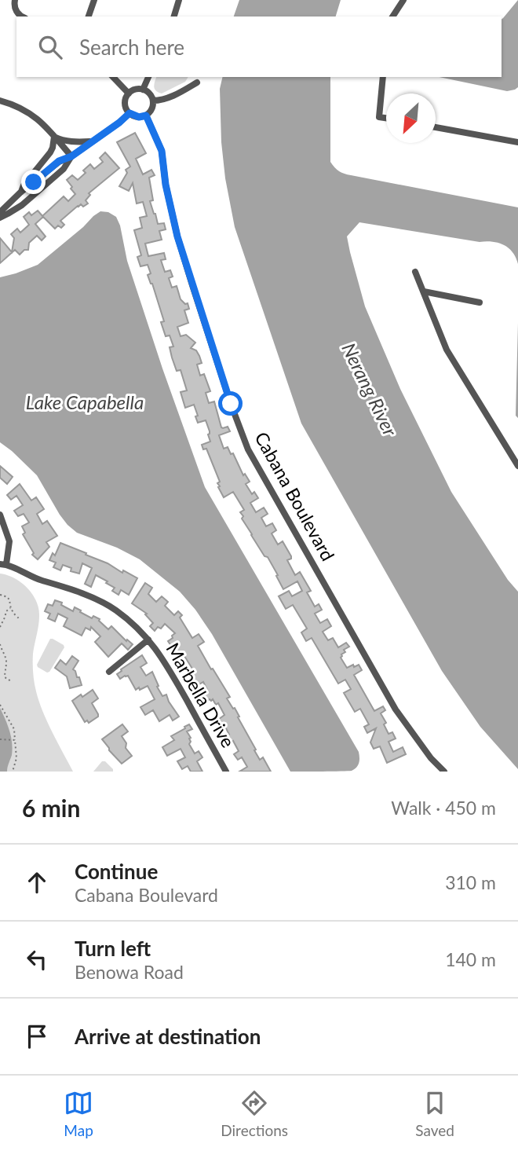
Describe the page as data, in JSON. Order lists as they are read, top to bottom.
{
  "streets": {
    "street": ["Cabana Boulevard", "Marbella Drive"]
  },
  "water": ["Nerang River", "Lake Capabella"],
  "north": "bottom left",
  "page": {
    "search": "Search here",
    "heading": ["6 min", "Walk · 450 m"],
    "list": [
      ["Continue", "Cabana Boulevard", "310 m"],
      ["Turn left", "Benowa Road", "140 m"],
      "Arrive at destination"
    ],
    "nav": ["Map", "Directions", "Saved"]
  }
}
